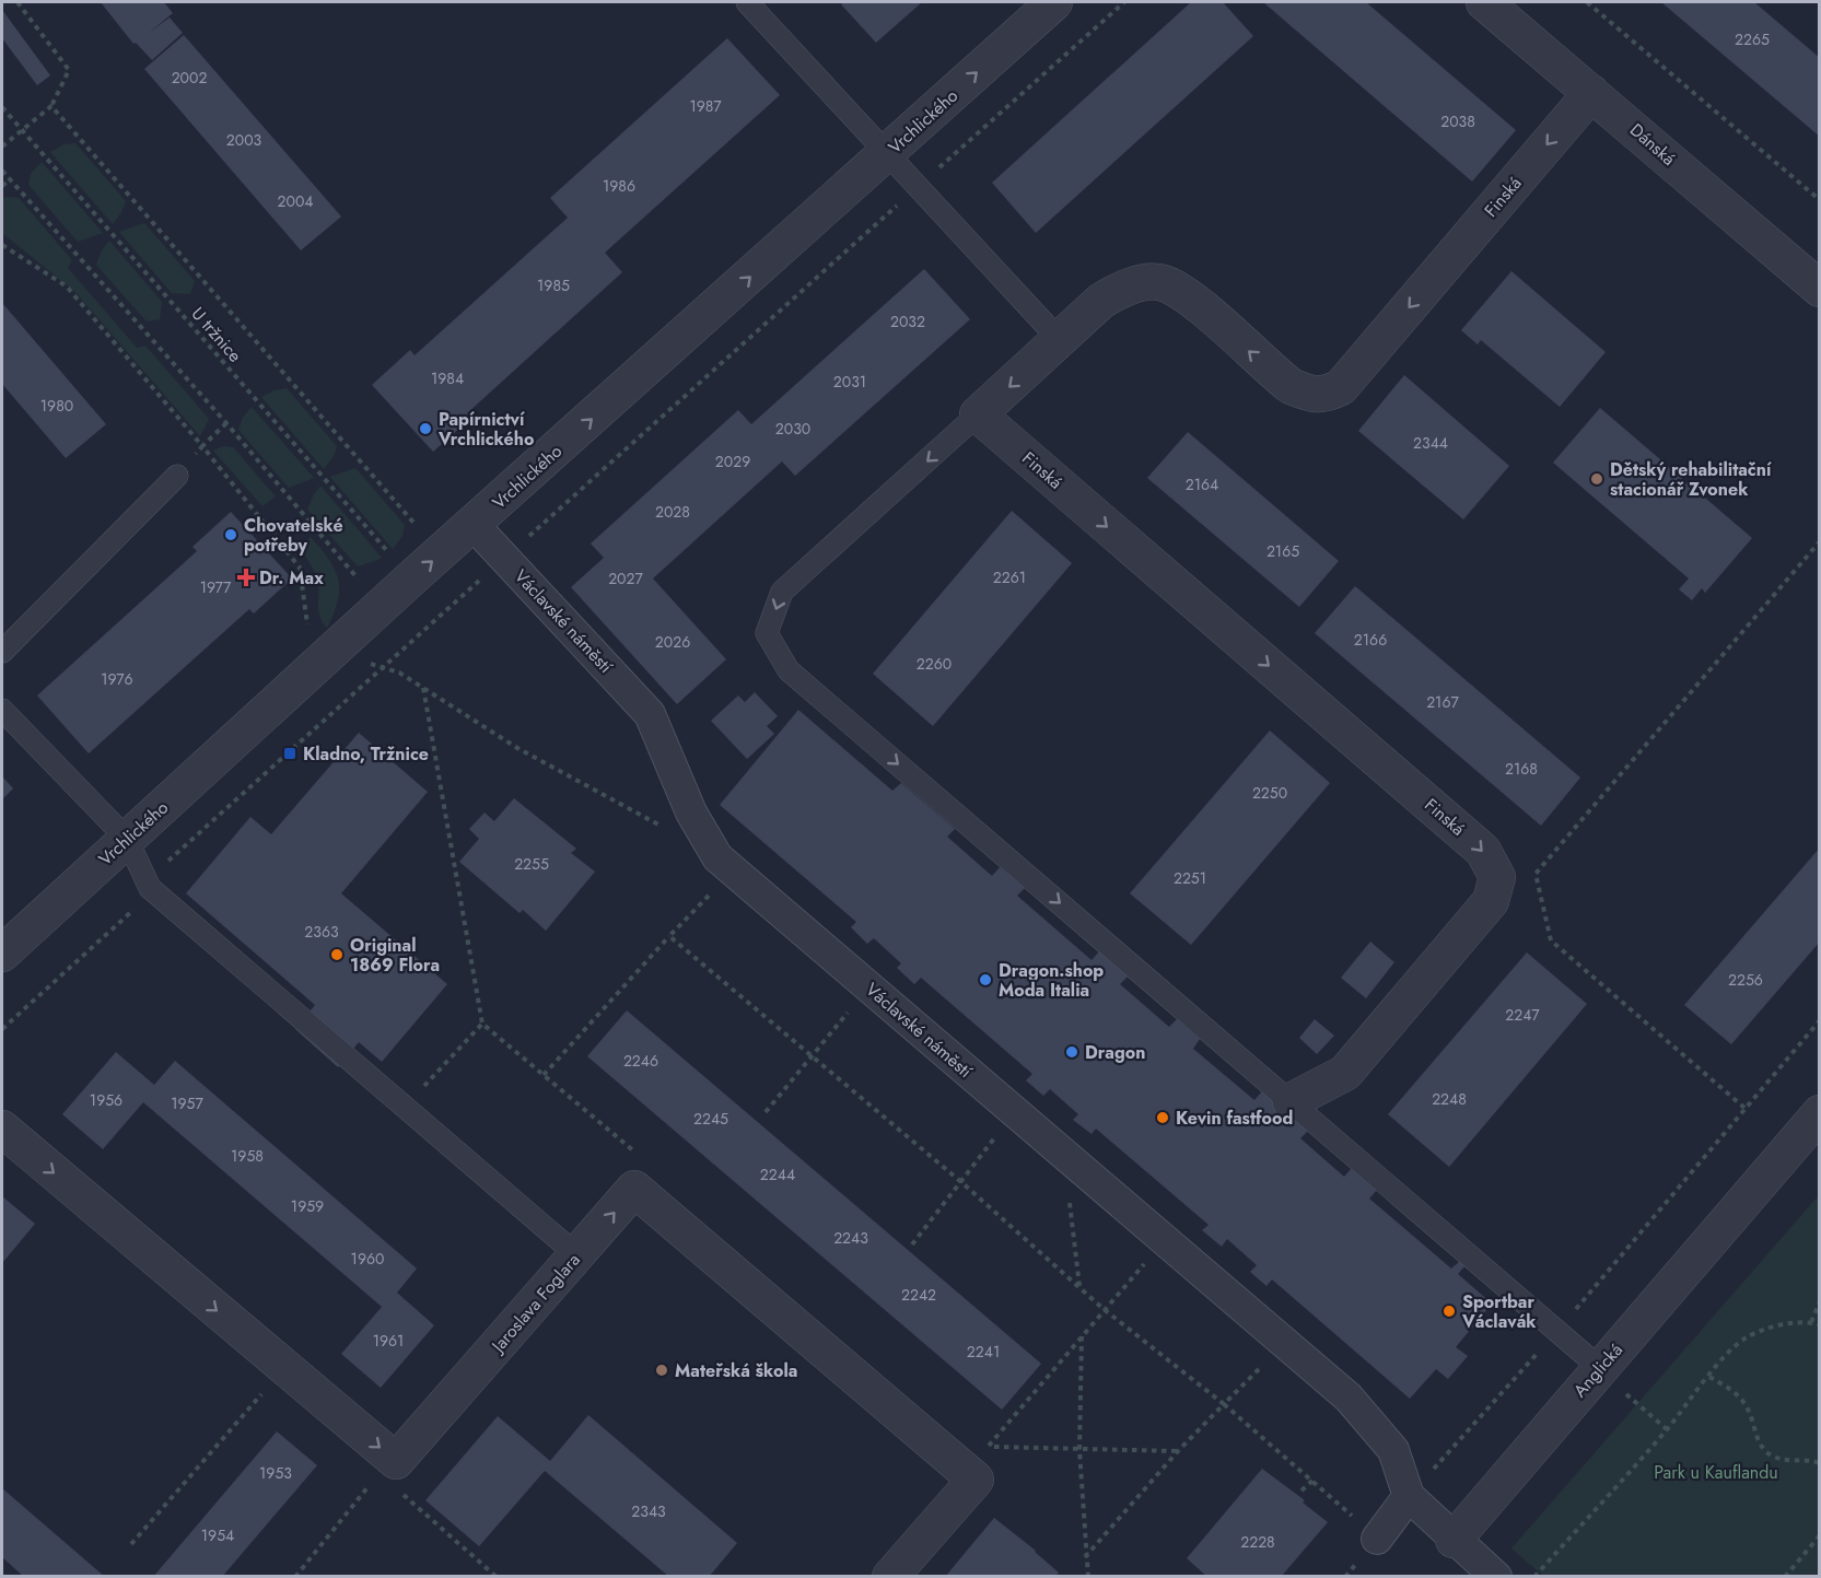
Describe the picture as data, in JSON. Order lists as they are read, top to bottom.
{
  "streets": {
    "street": [
      "Vrchlického",
      "Dánská",
      "Finská",
      "Václavské náměstí",
      "Jaroslava Foglara",
      "Anglická"
    ],
    "path": ["U tržnice"]
  },
  "crossings": [
    ["Vrchlického", "U tržnice"],
    ["Vrchlického", "Václavské náměstí"],
    ["Dánská", "Finská"]
  ],
  "one_way": ["Vrchlického"],
  "parks": ["Park u Kauflandu"],
  "places": {
    "other": [
      "Papírnictví Vrchlického",
      "Dětský rehabilitační stacionář Zvonek",
      "Chovatelské potřeby",
      "Original 1869 Flora",
      "Dragon.shop Moda Italia",
      "Dragon",
      "Kevin fastfood",
      "Sportbar Václavák",
      "Mateřská škola"
    ],
    "health": ["Dr. Max"],
    "transit": ["Kladno, Tržnice"]
  },
  "house_numbers": [
    "2265",
    "2002",
    "1987",
    "2038",
    "2003",
    "1986",
    "2004",
    "1985",
    "2032",
    "1984",
    "2031",
    "1980",
    "2030",
    "2344",
    "2029",
    "2164",
    "2028",
    "2165",
    "2261",
    "2027",
    "1977",
    "2166",
    "2026",
    "2260",
    "1976",
    "2167",
    "2168",
    "2250",
    "2255",
    "2251",
    "2363",
    "2256",
    "2247",
    "2246",
    "2248",
    "1956",
    "1957",
    "2245",
    "1958",
    "2244",
    "1959",
    "2243",
    "1960",
    "2242",
    "1961",
    "2241",
    "1953",
    "2343",
    "1954",
    "2228"
  ]
}
